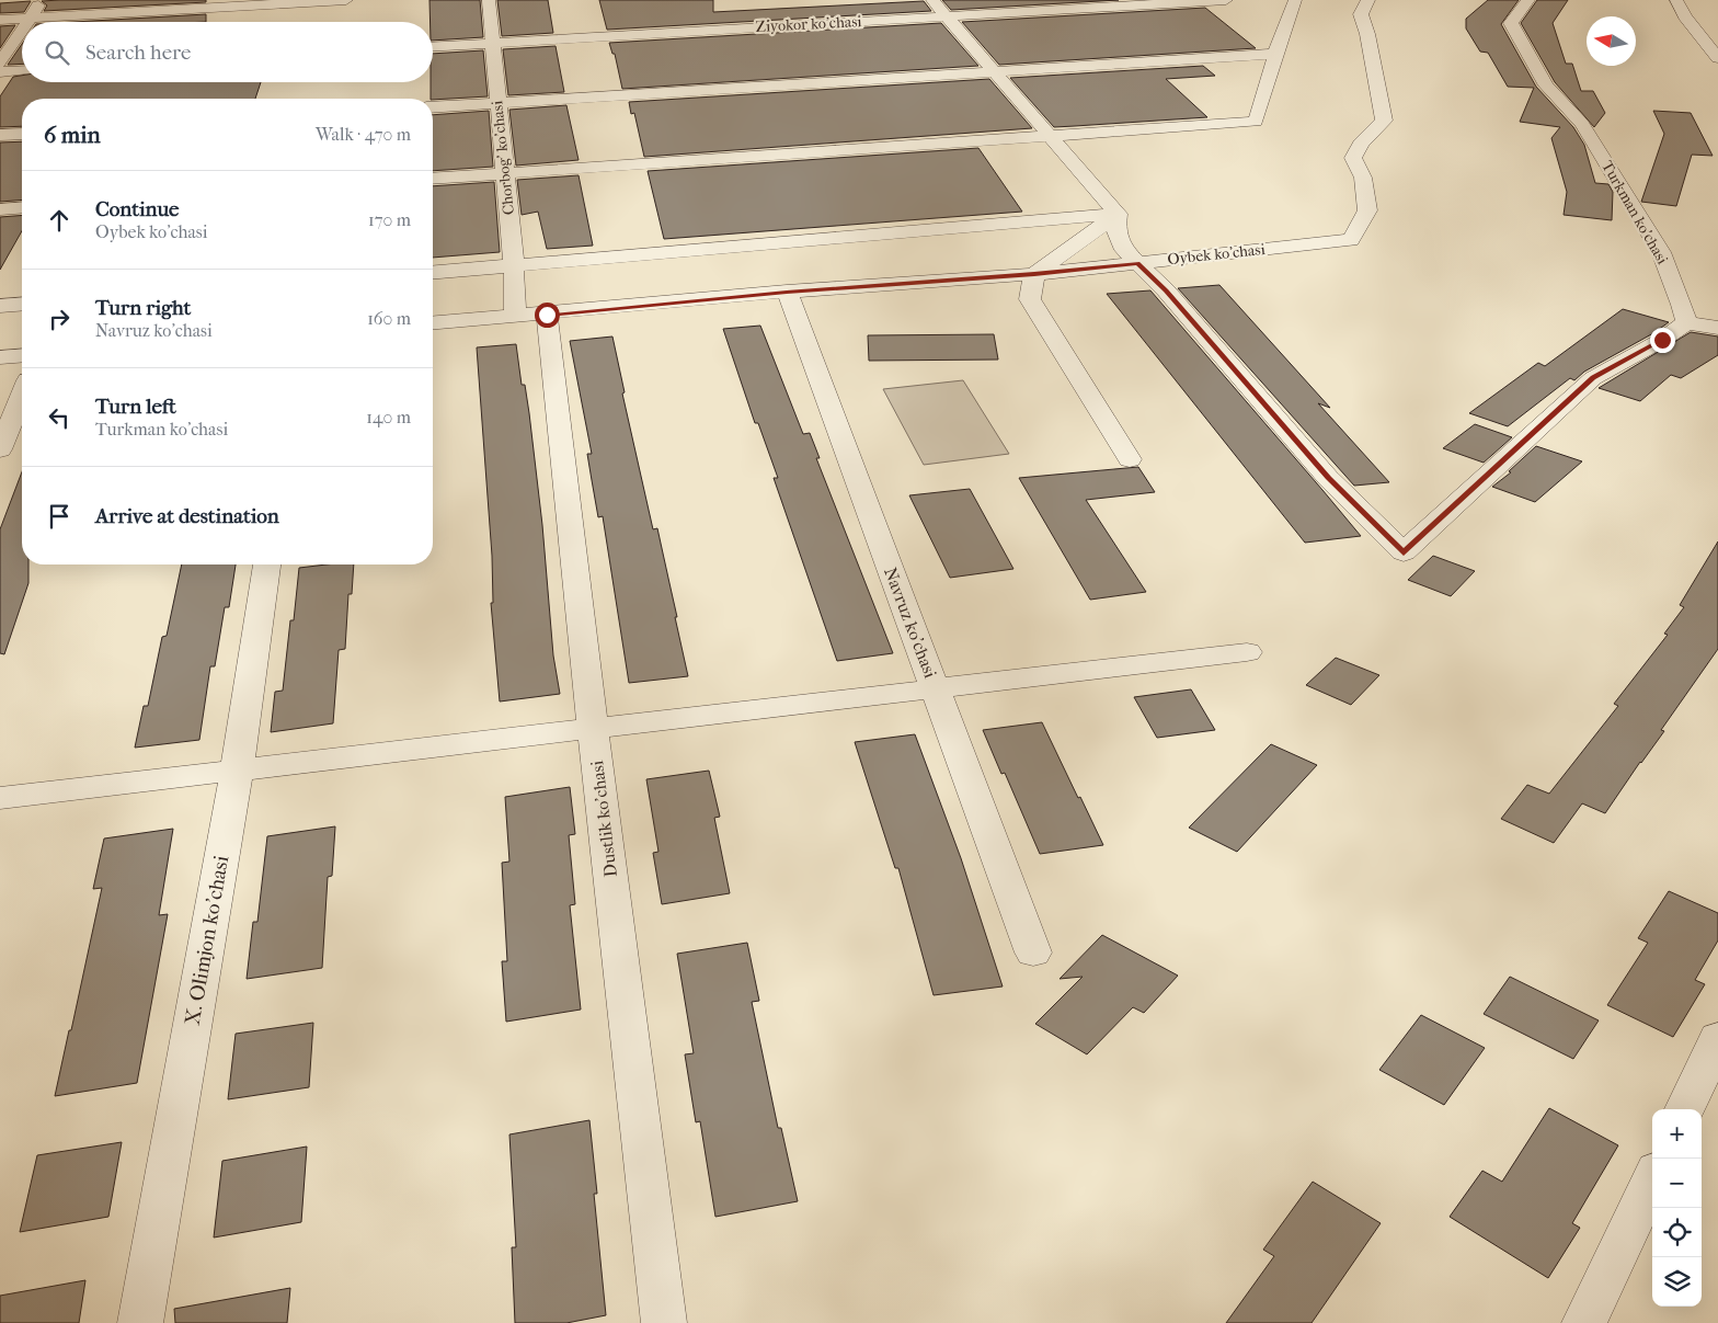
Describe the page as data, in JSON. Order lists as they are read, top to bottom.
{
  "streets": {
    "street": [
      "Ziyokor ko'chasi",
      "Chorbog' ko'chasi",
      "Turkman ko'chasi",
      "Oybek ko'chasi",
      "Navruz ko'chasi",
      "Dustlik ko'chasi",
      "X. Olimjon ko'chasi"
    ]
  },
  "crossings": [
    ["Ziyokor ko'chasi", "Chorbog' ko'chasi"],
    ["Chorbog' ko'chasi", "Oybek ko'chasi"],
    ["Chorbog' ko'chasi", "Dustlik ko'chasi"],
    ["Oybek ko'chasi", "Navruz ko'chasi"],
    ["Oybek ko'chasi", "Dustlik ko'chasi"]
  ],
  "north": "left",
  "page": {
    "search": "Search here",
    "heading": ["6 min", "Walk · 470 m"],
    "list": [
      ["Continue", "Oybek ko'chasi", "170 m"],
      ["Turn right", "Navruz ko'chasi", "160 m"],
      ["Turn left", "Turkman ko'chasi", "140 m"],
      "Arrive at destination"
    ],
    "map_buttons": ["+", "−"]
  }
}
